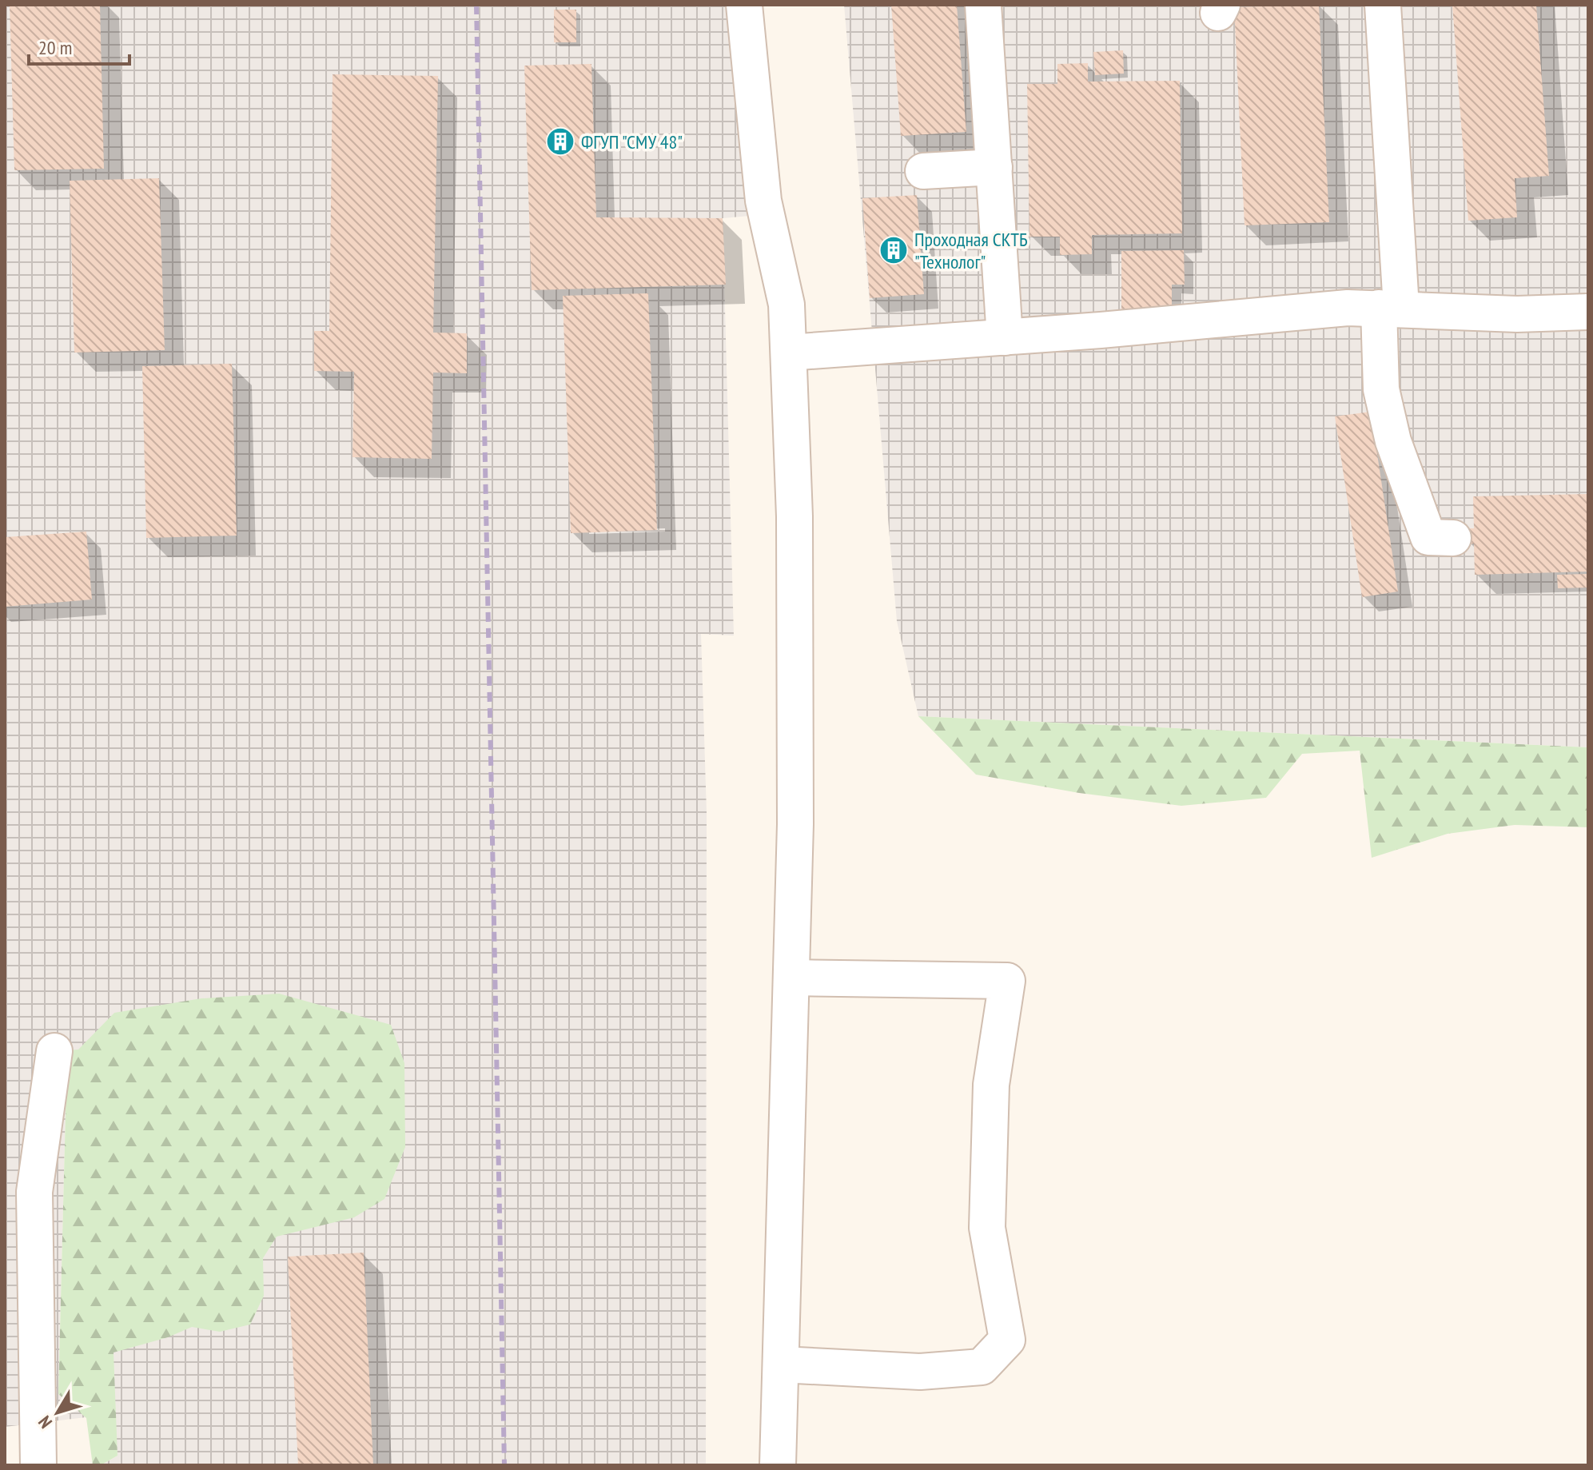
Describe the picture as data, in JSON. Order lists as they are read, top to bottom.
{
  "places": {
    "building": ["ФГУП \"СМУ 48\"", "Проходная СКТБ \"Технолог\""]
  },
  "scale_bar": "20 m",
  "north": "bottom left"
}
